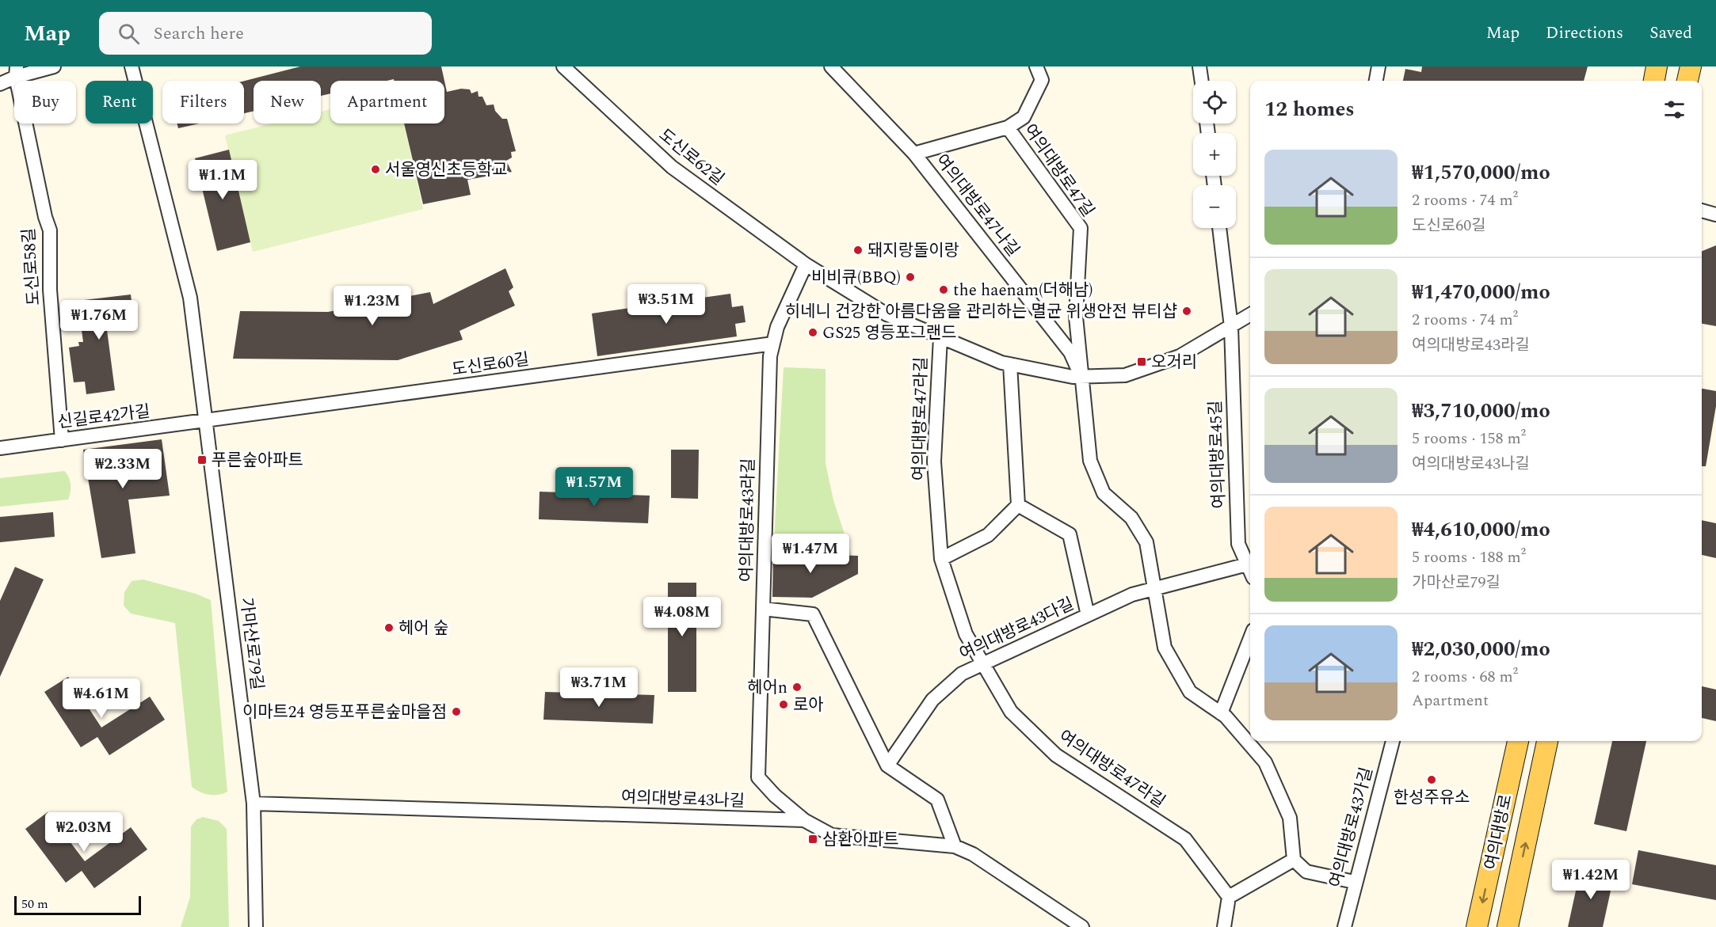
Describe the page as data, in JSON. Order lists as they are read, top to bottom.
{
  "streets": {
    "main road": ["여의대방로"],
    "street": [
      "도신로62길",
      "여의대방로47길",
      "여의대방로47나길",
      "도신로58길",
      "도신로60길",
      "신길로42가길",
      "여의대방로47라길",
      "여의대방로45길",
      "여의대방로43라길",
      "여의대방로43다길",
      "가마산로79길",
      "여의대방로43나길",
      "여의대방로43가길"
    ]
  },
  "crossings": [
    ["도신로62길", "여의대방로43라길"],
    ["여의대방로47길", "여의대방로47나길"],
    ["여의대방로47길", "여의대방로43다길"],
    ["도신로58길", "신길로42가길"],
    ["도신로60길", "신길로42가길"],
    ["도신로60길", "여의대방로43라길"],
    ["도신로60길", "가마산로79길"],
    ["신길로42가길", "가마산로79길"],
    ["여의대방로47라길", "여의대방로43다길"],
    ["여의대방로45길", "여의대방로43다길"],
    ["여의대방로43라길", "여의대방로43나길"],
    ["가마산로79길", "여의대방로43나길"]
  ],
  "places": {
    "other": [
      "서울영신초등학교",
      "돼지랑돌이랑",
      "비비큐(BBQ)",
      "the haenam(더해남)",
      "히네니 건강한 아름다움을 관리하는 멸균 위생안전 뷰티샵",
      "GS25 영등포그랜드",
      "헤어 숲",
      "헤어n",
      "로아",
      "이마트24 영등포푸른숲마을점",
      "한성주유소"
    ],
    "transit": ["오거리", "푸른숲아파트", "삼환아파트"]
  },
  "scale_bar": "50 m",
  "page": {
    "header": "Map",
    "search": "Search here",
    "nav": ["Map", "Directions", "Saved"],
    "map_buttons": ["+", "−"],
    "chip": [
      "Buy",
      "Rent",
      "Filters",
      "New",
      "Apartment"
    ],
    "heading": "12 homes",
    "list": [
      {
        "name": "₩1,570,000/mo",
        "note": "2 rooms · 74 m² · 도신로60길"
      },
      {
        "name": "₩1,470,000/mo",
        "note": "2 rooms · 74 m² · 여의대방로43라길"
      },
      {
        "name": "₩3,710,000/mo",
        "note": "5 rooms · 158 m² · 여의대방로43나길"
      },
      {
        "name": "₩4,610,000/mo",
        "note": "5 rooms · 188 m² · 가마산로79길"
      },
      {
        "name": "₩2,030,000/mo",
        "note": "2 rooms · 68 m² · Apartment"
      }
    ],
    "price": [
      "₩1.1M",
      "₩3.51M",
      "₩1.23M",
      "₩1.76M",
      "₩2.33M",
      "₩1.57M",
      "₩1.47M",
      "₩4.08M",
      "₩3.71M",
      "₩4.61M",
      "₩2.03M",
      "₩1.42M"
    ],
    "scale": "50 m"
  }
}
